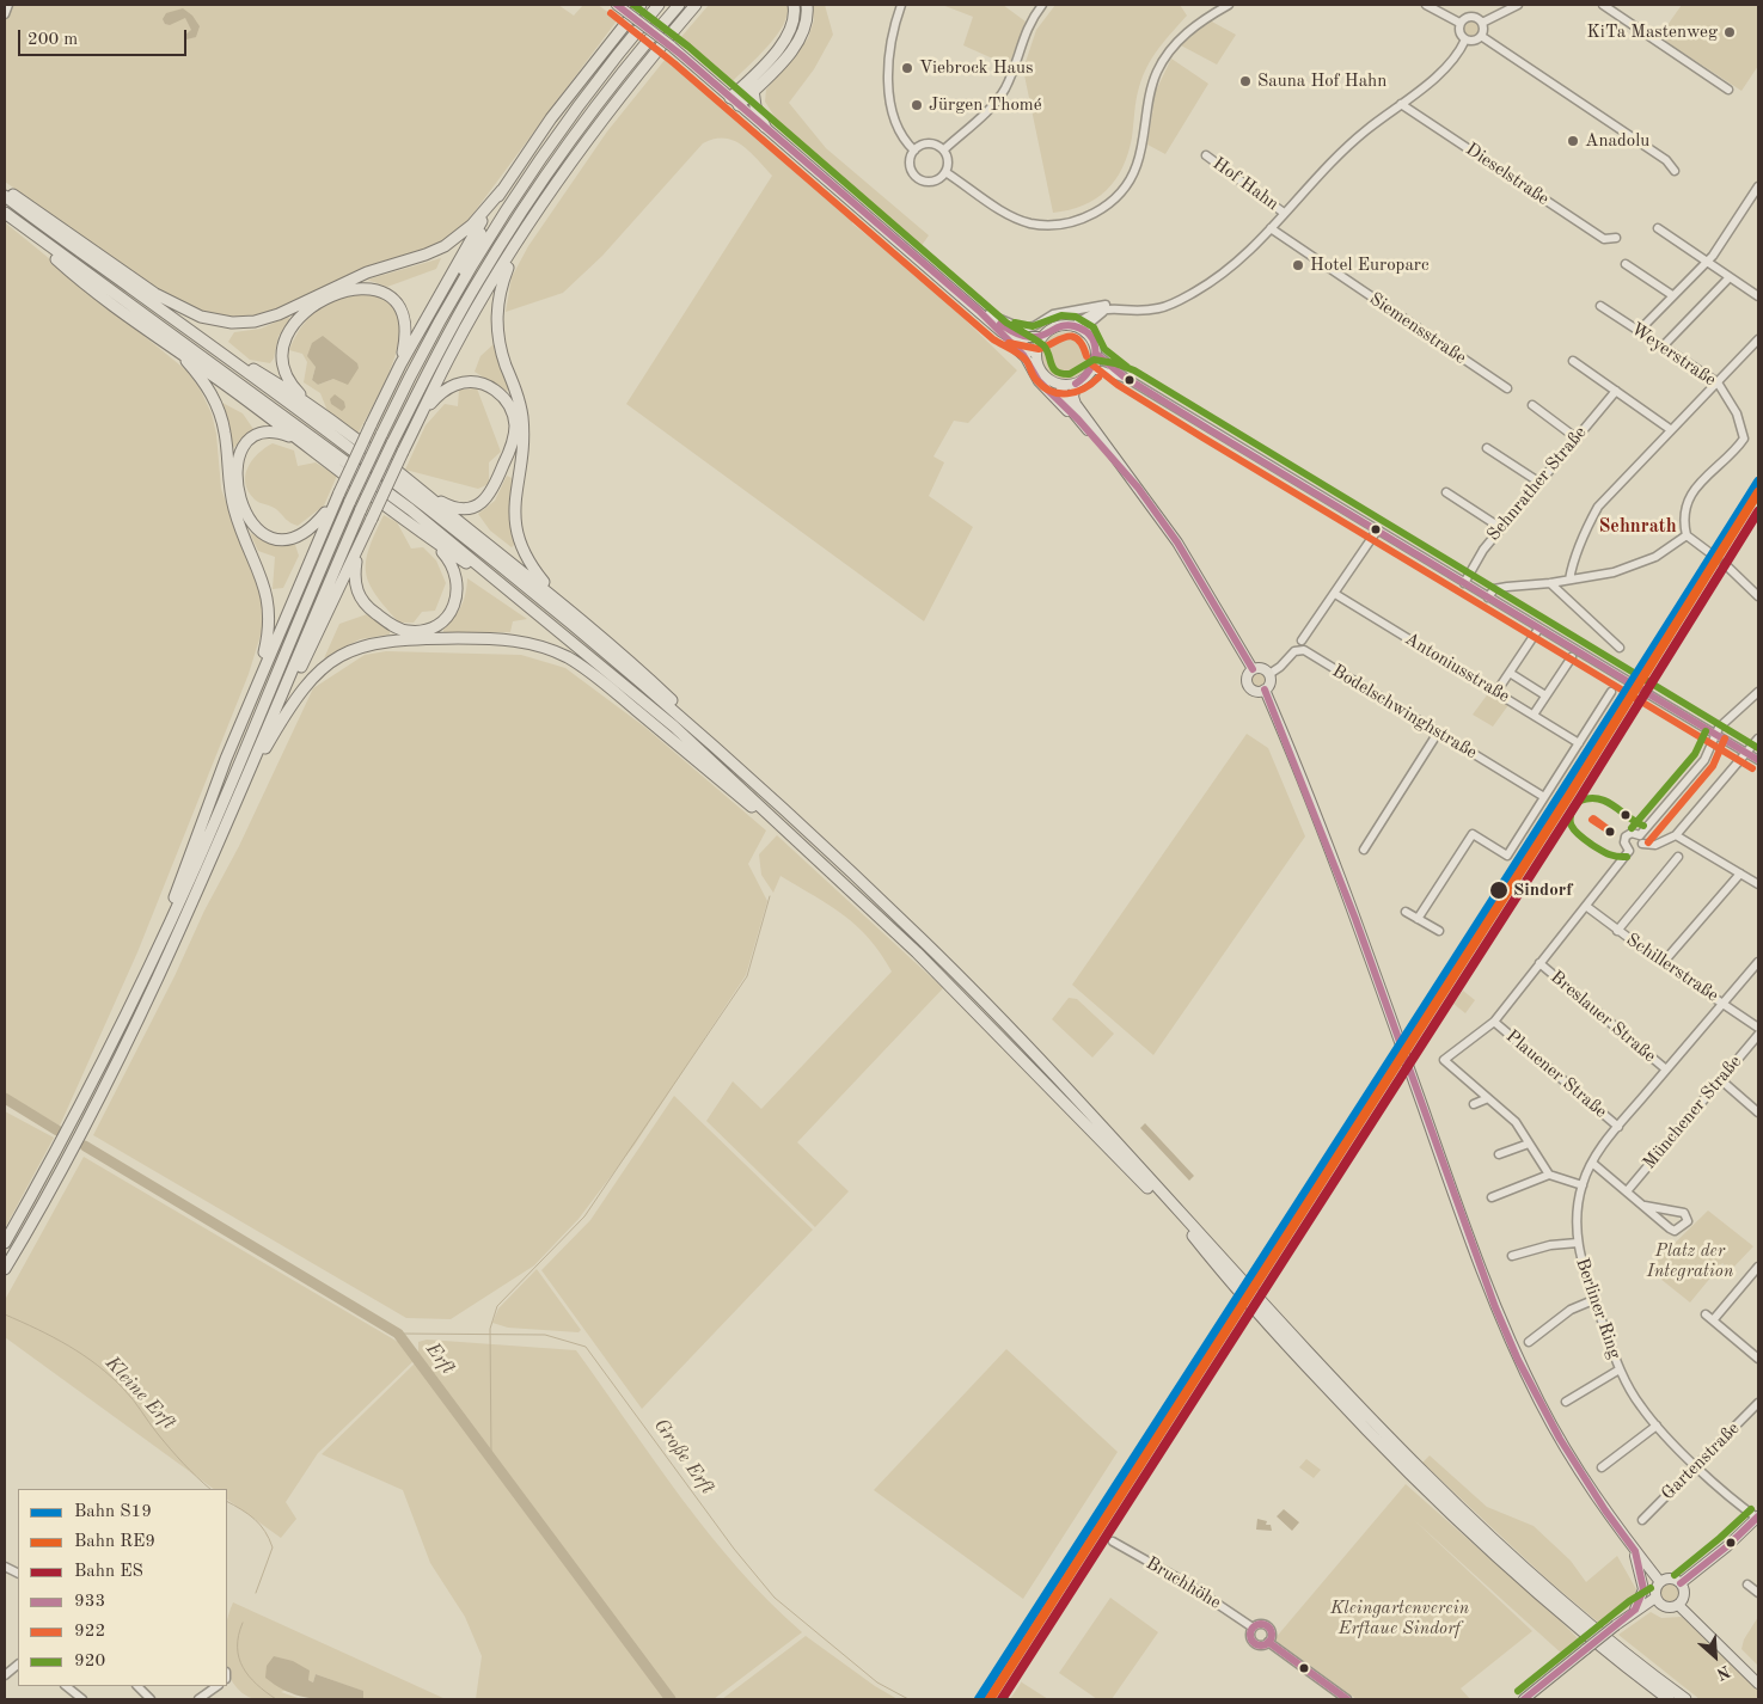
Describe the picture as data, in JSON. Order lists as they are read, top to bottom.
{
  "streets": {
    "street": [
      "Dieselstraße",
      "Hof Hahn",
      "Siemensstraße",
      "Weyerstraße",
      "Sehnrather Straße",
      "Antoniusstraße",
      "Bodelschwinghstraße",
      "Schillerstraße",
      "Breslauer Straße",
      "Plauener Straße",
      "Münchener Straße",
      "Berliner Ring",
      "Gartenstraße",
      "Bruchhöhe"
    ]
  },
  "crossings": [
    ["Schillerstraße", "Berliner Ring"],
    ["Breslauer Straße", "Berliner Ring"],
    ["Plauener Straße", "Berliner Ring"],
    ["Berliner Ring", "Gartenstraße"]
  ],
  "districts": ["Sehnrath"],
  "water": ["Erft", "Kleine Erft", "Große Erft"],
  "parks": ["Platz der Integration", "Kleingartenverein Erftaue Sindorf"],
  "places": [
    "KiTa Mastenweg",
    "Viebrock Haus",
    "Sauna Hof Hahn",
    "Jürgen Thomé",
    "Anadolu",
    "Hotel Europarc",
    "Sindorf"
  ],
  "lines": [
    "transit line 933",
    "transit line 920",
    "transit line 922",
    "rail line S19",
    "rail line RE9",
    "rail line ES"
  ],
  "legend": [
    "Bahn S19",
    "Bahn RE9",
    "Bahn ES",
    "933",
    "922",
    "920"
  ],
  "scale_bar": "200 m",
  "north": "bottom right"
}
